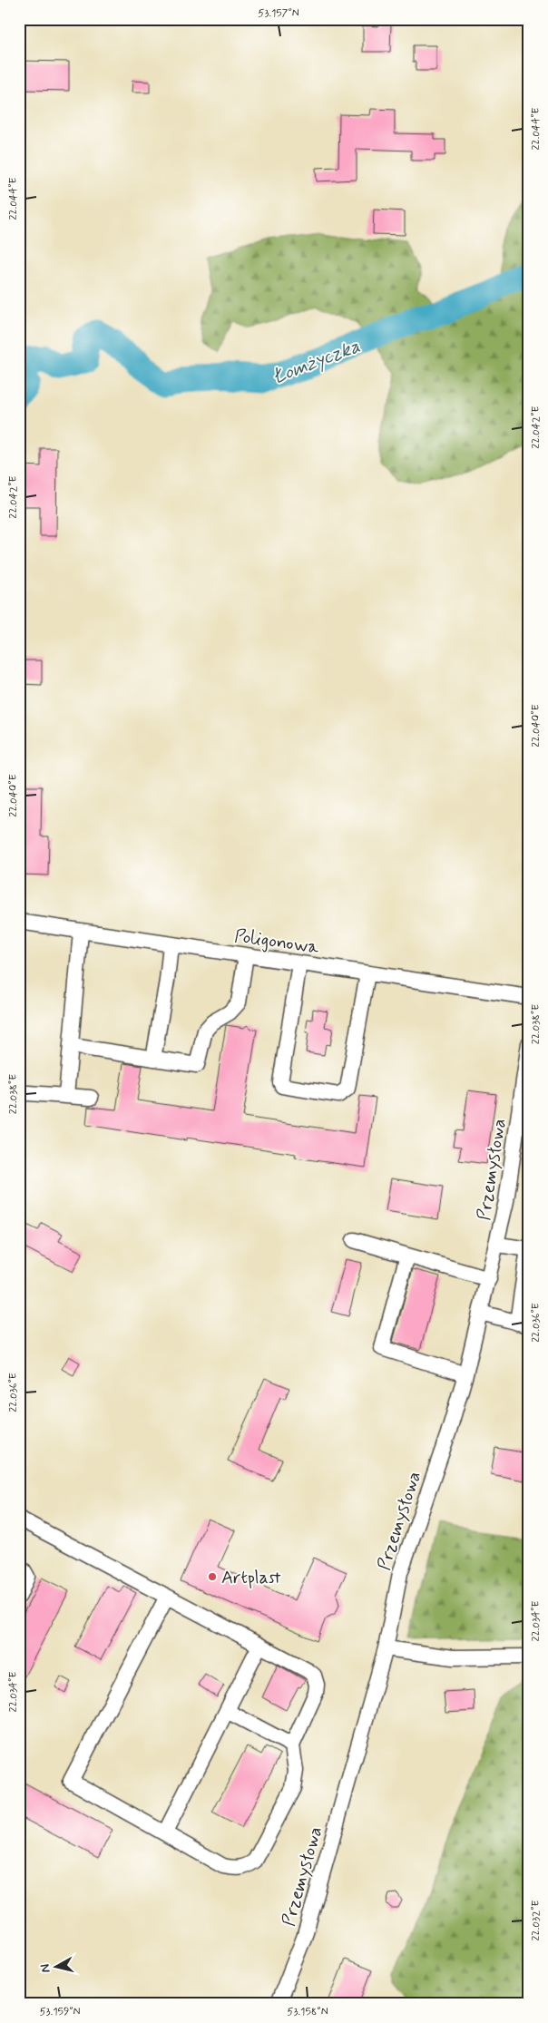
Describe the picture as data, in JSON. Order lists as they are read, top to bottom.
{
  "streets": {
    "street": ["Poligonowa", "Przemysłowa"]
  },
  "water": ["Łomżyczka"],
  "places": ["Artplast"],
  "north": "left",
  "coordinates": [
    "53.157°N",
    "22.044°E",
    "22.042°E",
    "22.040°E",
    "22.038°E",
    "22.036°E",
    "22.034°E",
    "22.032°E",
    "53.159°N",
    "53.158°N"
  ]
}
